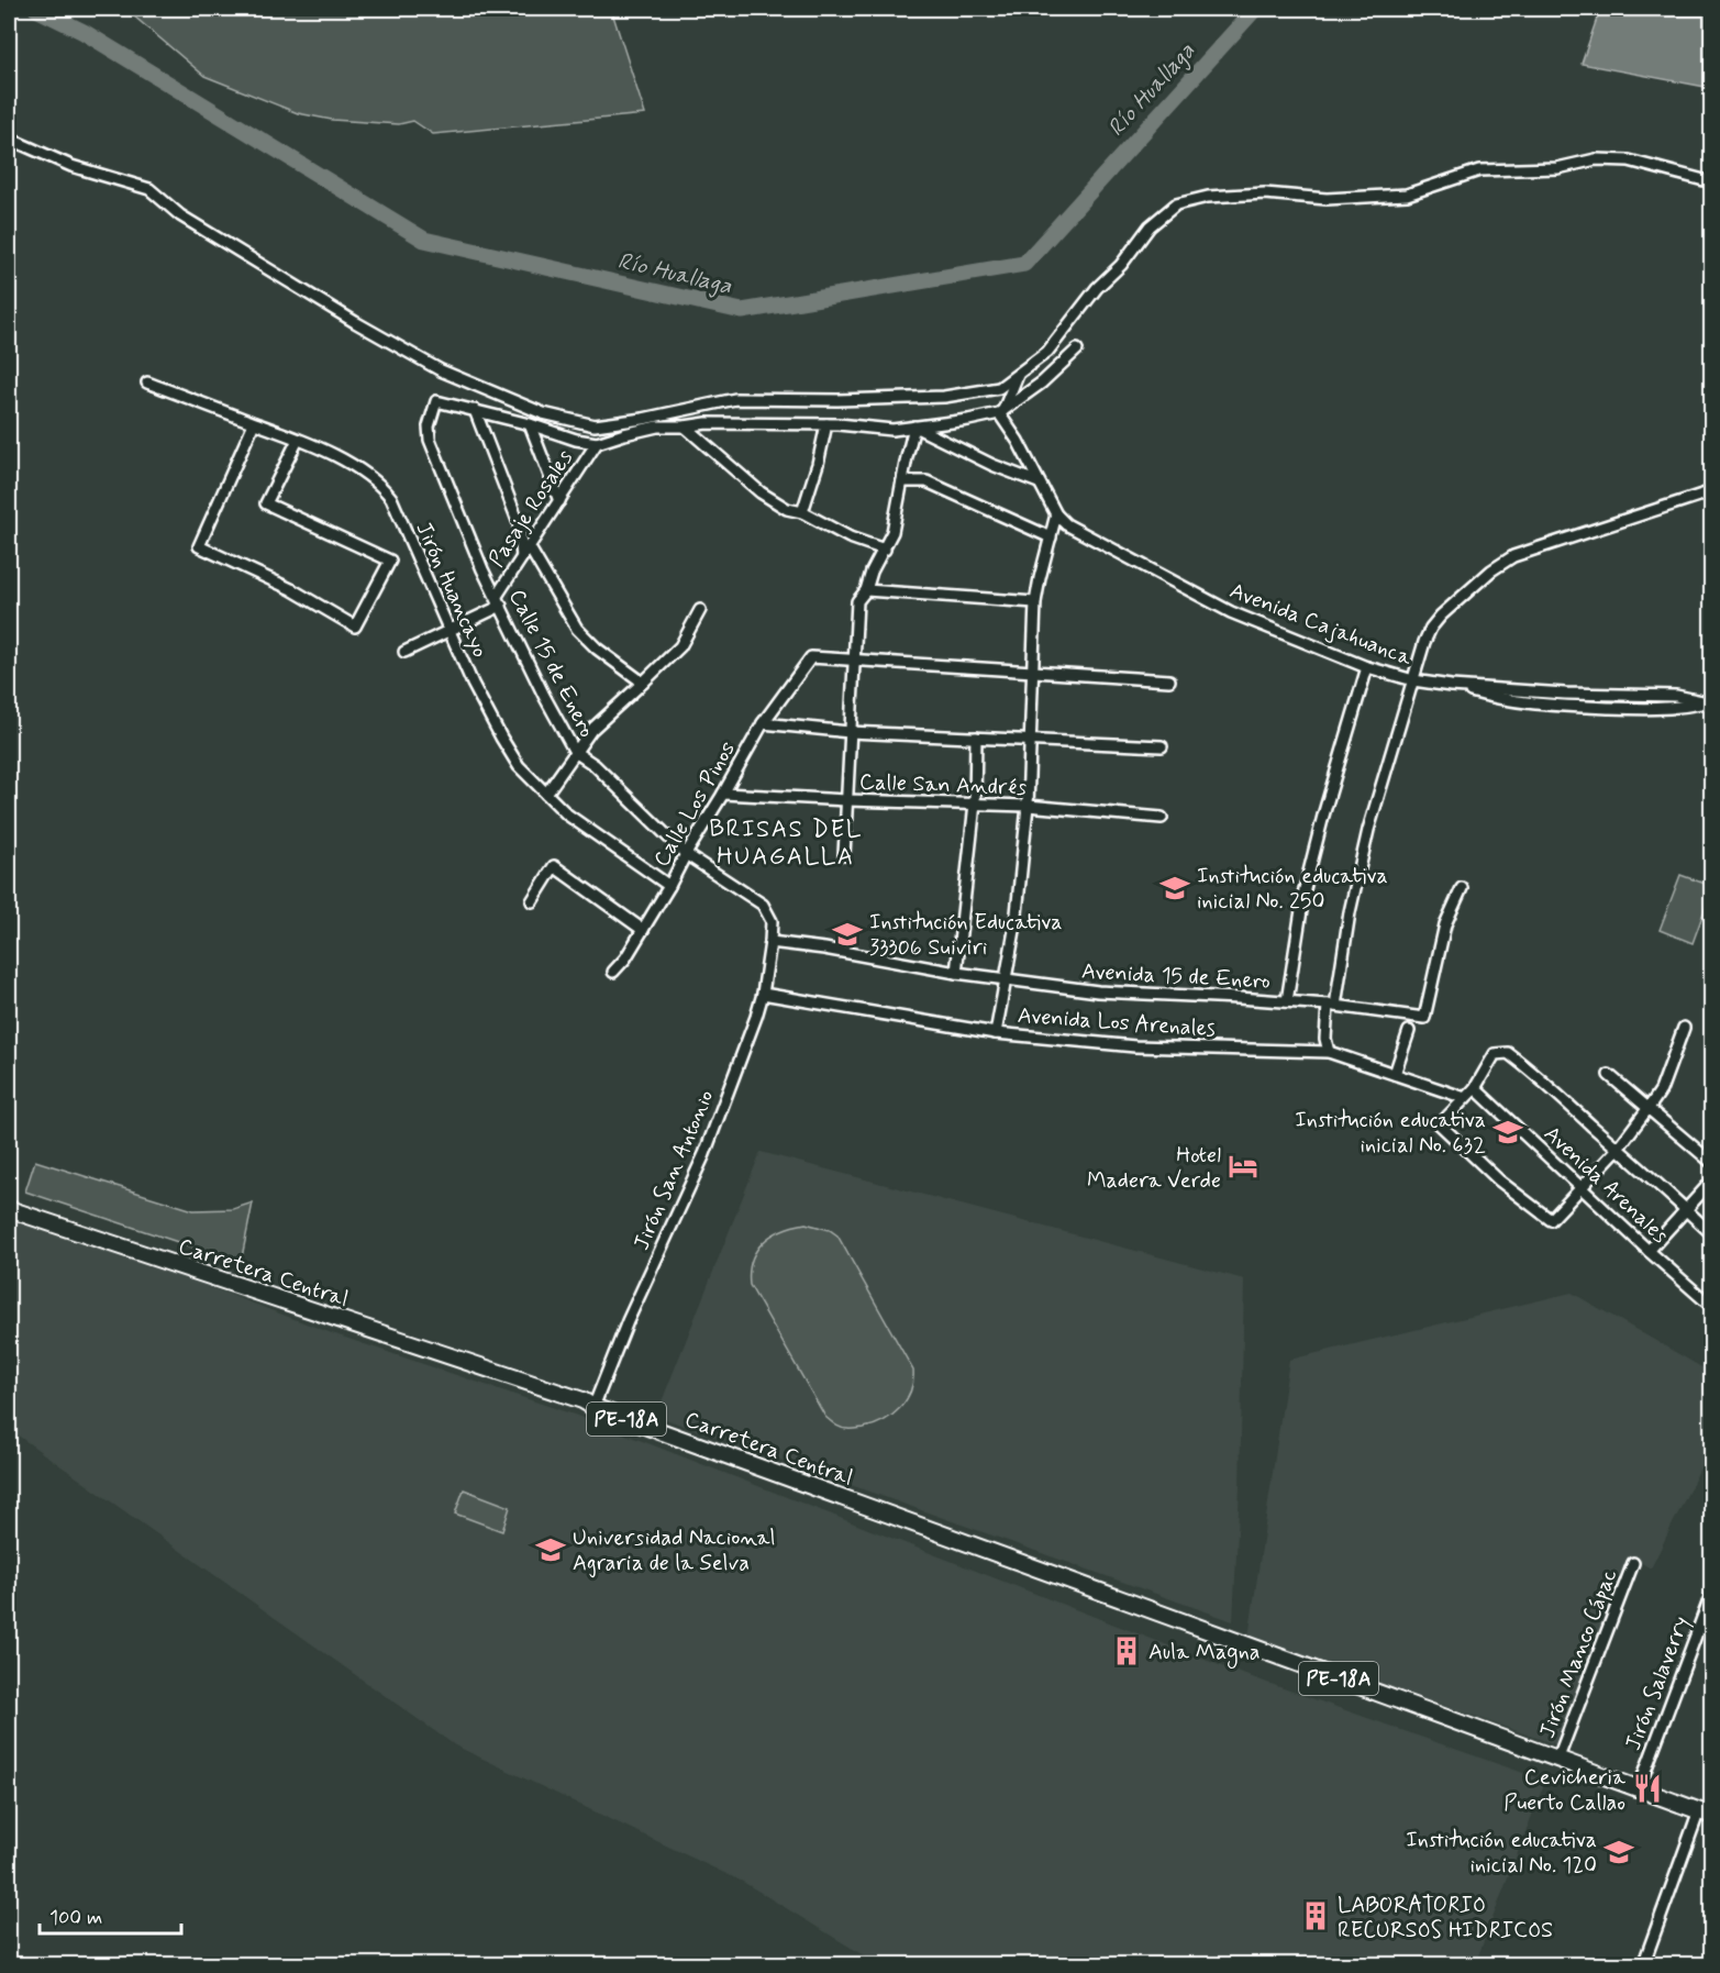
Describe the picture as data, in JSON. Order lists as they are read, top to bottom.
{
  "streets": {
    "highway": ["Carretera Central", "PE-18A"],
    "street": [
      "Pasaje Rosales",
      "Jirón Huancayo",
      "Avenida Cajahuanca",
      "Calle 15 de Enero",
      "Calle San Andrés",
      "Calle Los Pinos",
      "Avenida 15 de Enero",
      "Avenida Los Arenales",
      "Jirón San Antonio",
      "Avenida Arenales",
      "Jirón Manco Cápac",
      "Jirón Salaverry"
    ]
  },
  "crossings": [
    ["Pasaje Rosales", "Calle 15 de Enero"],
    ["Jirón Huancayo", "Calle Los Pinos"],
    ["Calle 15 de Enero", "Calle Los Pinos"],
    ["Calle 15 de Enero", "Avenida 15 de Enero"],
    ["Calle 15 de Enero", "Jirón San Antonio"],
    ["Calle San Andrés", "Calle Los Pinos"],
    ["Avenida 15 de Enero", "Jirón San Antonio"],
    ["Avenida Los Arenales", "Jirón San Antonio"],
    ["Jirón San Antonio", "Carretera Central"],
    ["Carretera Central", "PE-18A"],
    ["Carretera Central", "Jirón Manco Cápac"],
    ["PE-18A", "Jirón Manco Cápac"],
    ["PE-18A", "Jirón Salaverry"]
  ],
  "districts": ["BRISAS DEL HUAGALLA"],
  "water": ["Río Huallaga"],
  "places": {
    "school or university": [
      "Institución educativa inicial No. 250",
      "Institución Educativa 33306 Suiviri",
      "Institución educativa inicial No. 632",
      "Universidad Nacional Agraria de la Selva",
      "Institución educativa inicial No. 120"
    ],
    "hotel": ["Hotel Madera Verde"],
    "building": ["Aula Magna", "LABORATORIO RECURSOS HIDRICOS"],
    "restaurant": ["Cevicheria Puerto Callao"]
  },
  "scale_bar": "100 m"
}
